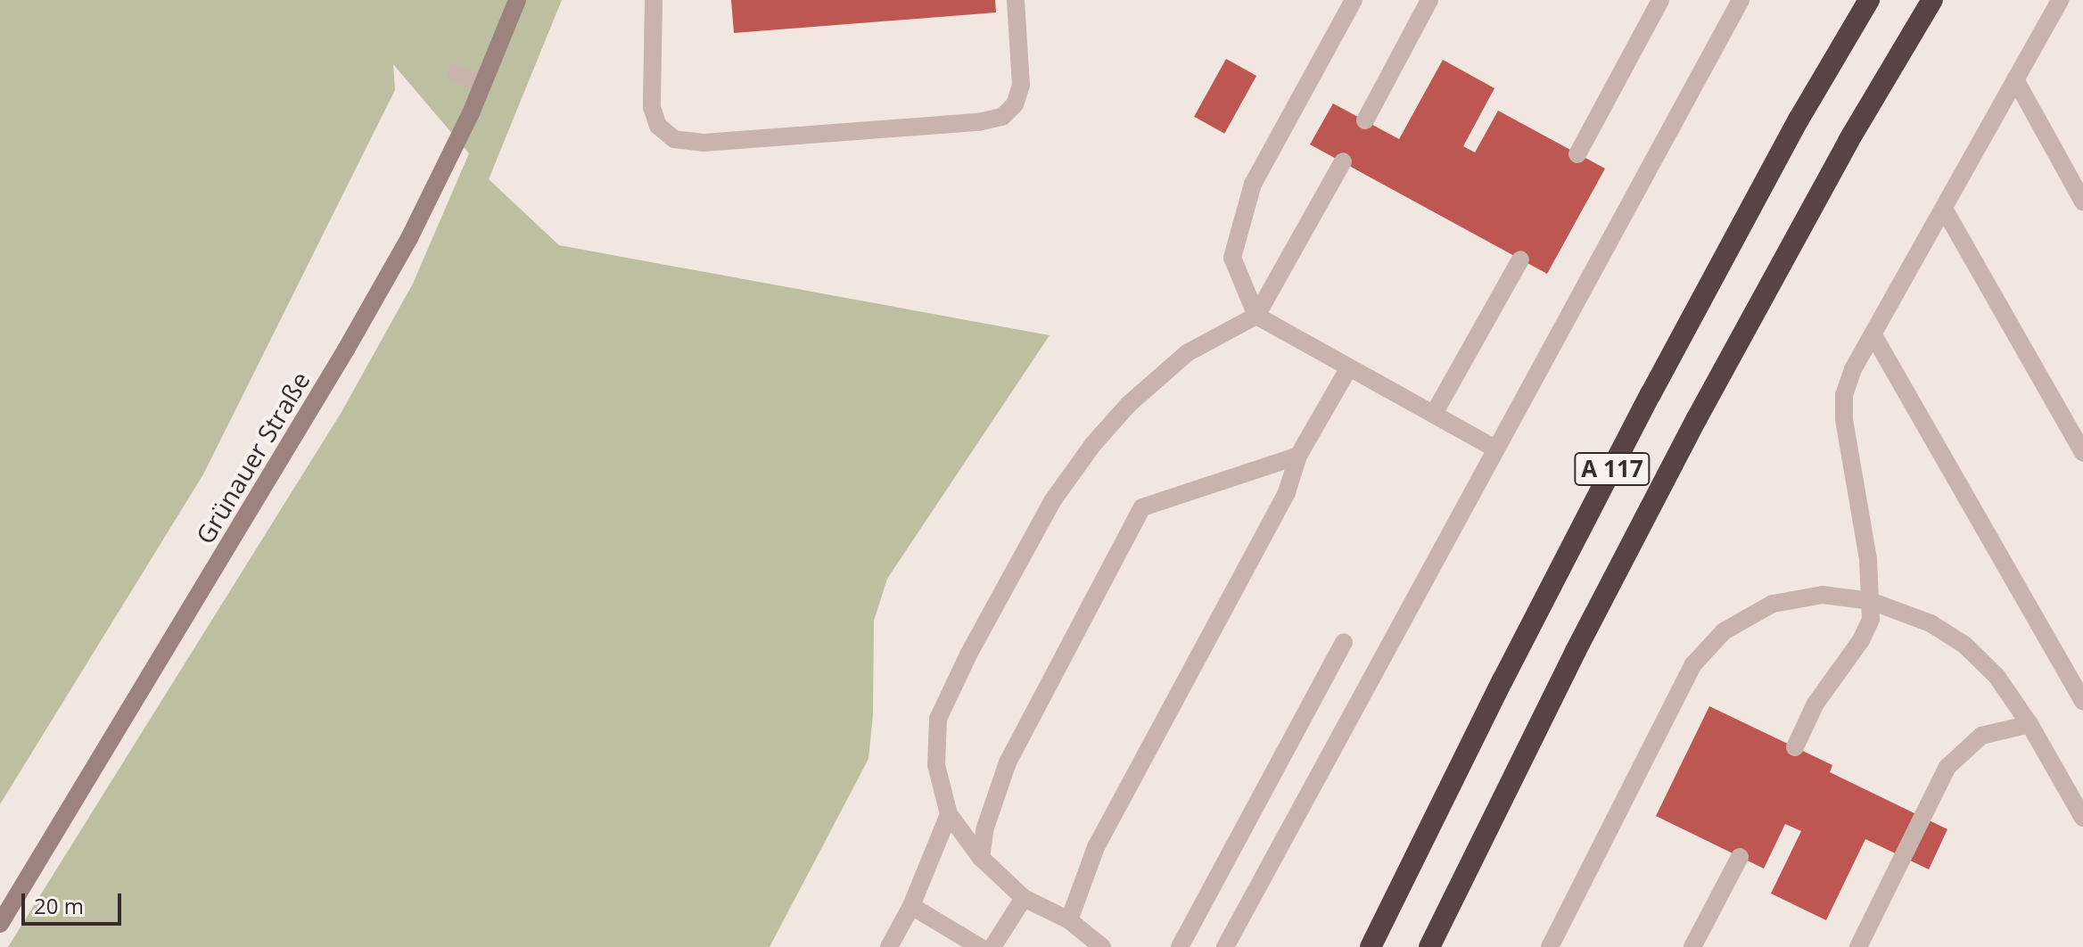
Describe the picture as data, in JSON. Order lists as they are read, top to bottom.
{
  "streets": {
    "highway": ["A 117"],
    "main road": ["Grünauer Straße"]
  },
  "scale_bar": "20 m"
}
